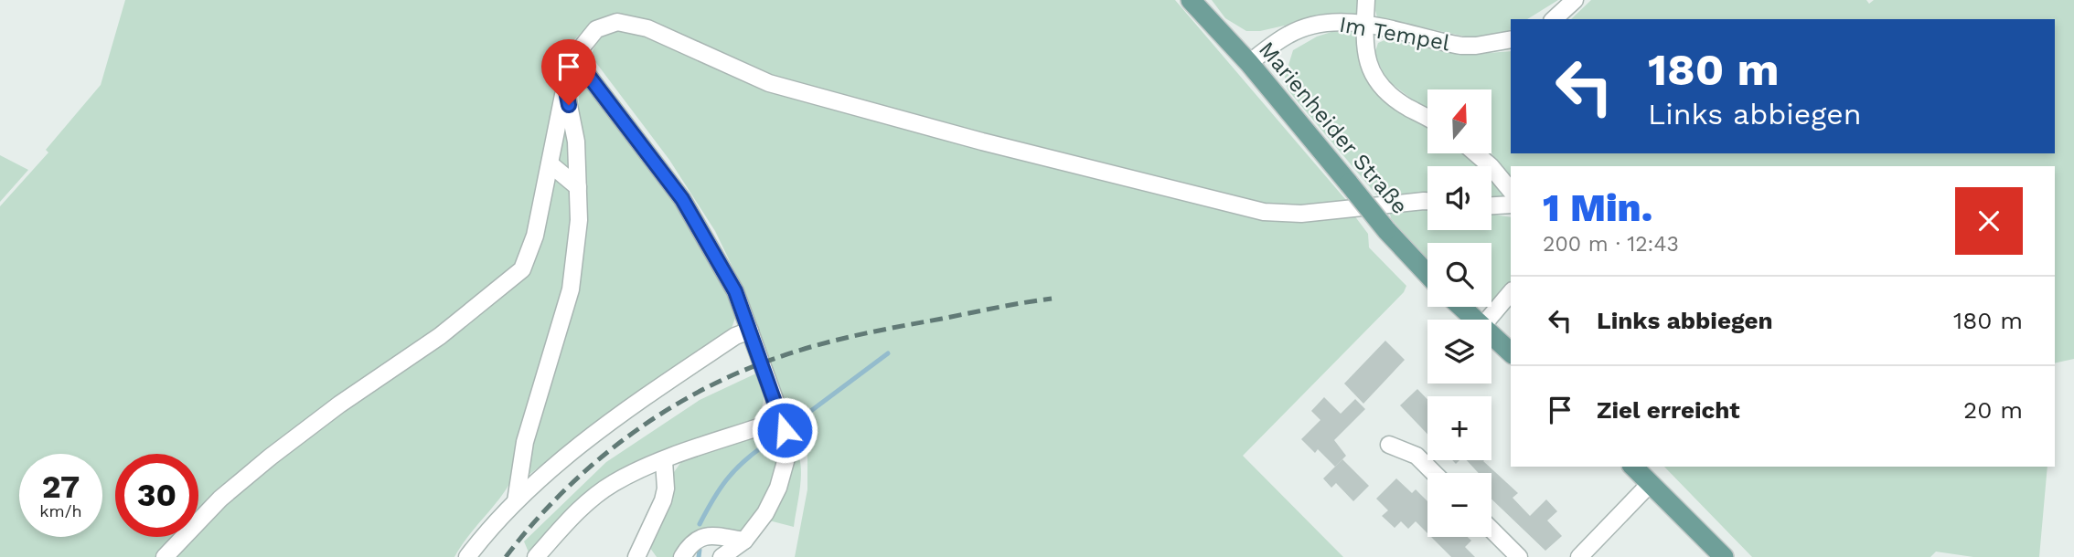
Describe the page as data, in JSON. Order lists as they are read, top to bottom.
{
  "streets": {
    "main road": ["Marienheider Straße"],
    "street": ["Im Tempel"]
  },
  "crossings": [
    ["Im Tempel", "Marienheider Straße"]
  ],
  "north": "top",
  "page": {
    "turn": ["180 m", "Links abbiegen"],
    "map_buttons": ["+", "−"],
    "heading": ["1 Min.", "200 m · 12:43"],
    "list": [
      {
        "name": "Links abbiegen",
        "value": "180 m"
      },
      {
        "name": "Ziel erreicht",
        "value": "20 m"
      }
    ],
    "speed": "27 km/h",
    "limit": "30"
  }
}
